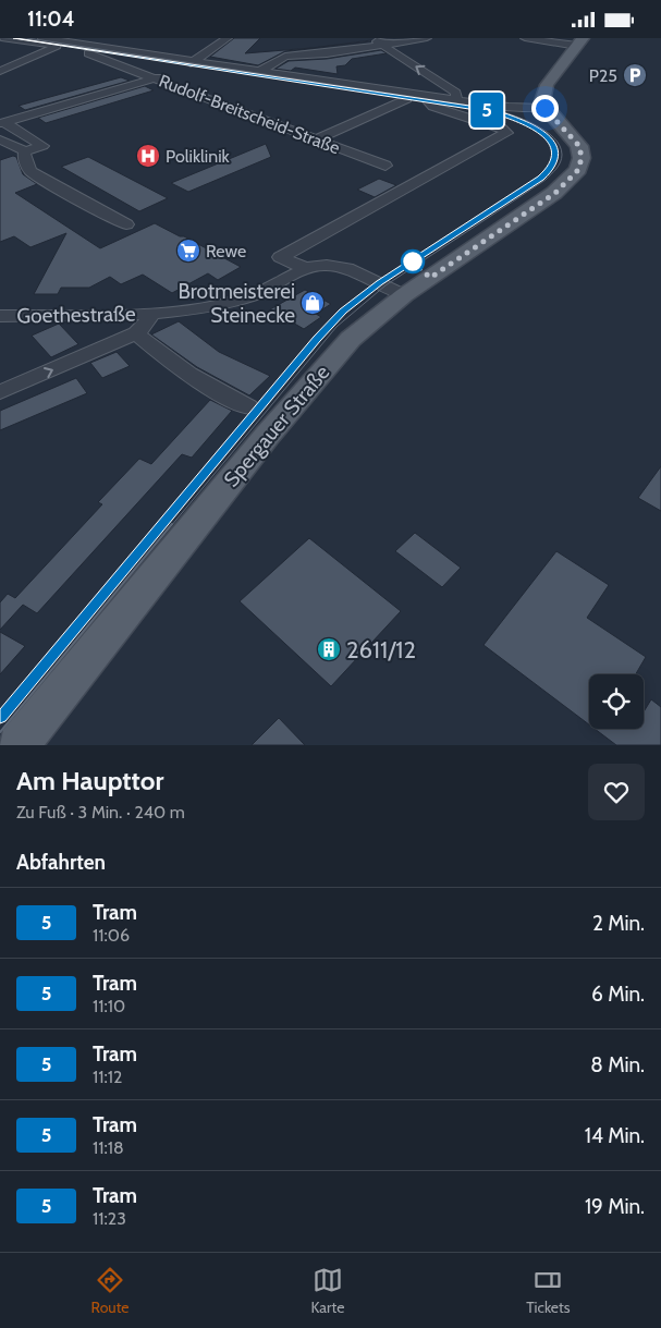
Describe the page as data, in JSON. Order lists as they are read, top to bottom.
{
  "streets": {
    "main road": ["Spergauer Straße"],
    "street": ["Rudolf-Breitscheid-Straße", "Goethestraße"]
  },
  "crossings": [
    ["Goethestraße", "Spergauer Straße"]
  ],
  "places": {
    "parking": ["P25"],
    "hospital": ["Poliklinik"],
    "supermarket": ["Rewe"],
    "shop": ["Brotmeisterei Steinecke"],
    "building": ["2611/12"]
  },
  "lines": ["tram line 5"],
  "page": {
    "status": "11:04",
    "on_map": "5",
    "heading": [
      ["Am Haupttor", "Zu Fuß · 3 Min. · 240 m"],
      "Abfahrten"
    ],
    "list": [
      {
        "mark": "5",
        "name": "Tram",
        "note": "11:06",
        "value": "2 Min."
      },
      {
        "mark": "5",
        "name": "Tram",
        "note": "11:10",
        "value": "6 Min."
      },
      {
        "mark": "5",
        "name": "Tram",
        "note": "11:12",
        "value": "8 Min."
      },
      {
        "mark": "5",
        "name": "Tram",
        "note": "11:18",
        "value": "14 Min."
      },
      {
        "mark": "5",
        "name": "Tram",
        "note": "11:23",
        "value": "19 Min."
      }
    ],
    "tabs": ["Route", "Karte", "Tickets"]
  }
}
